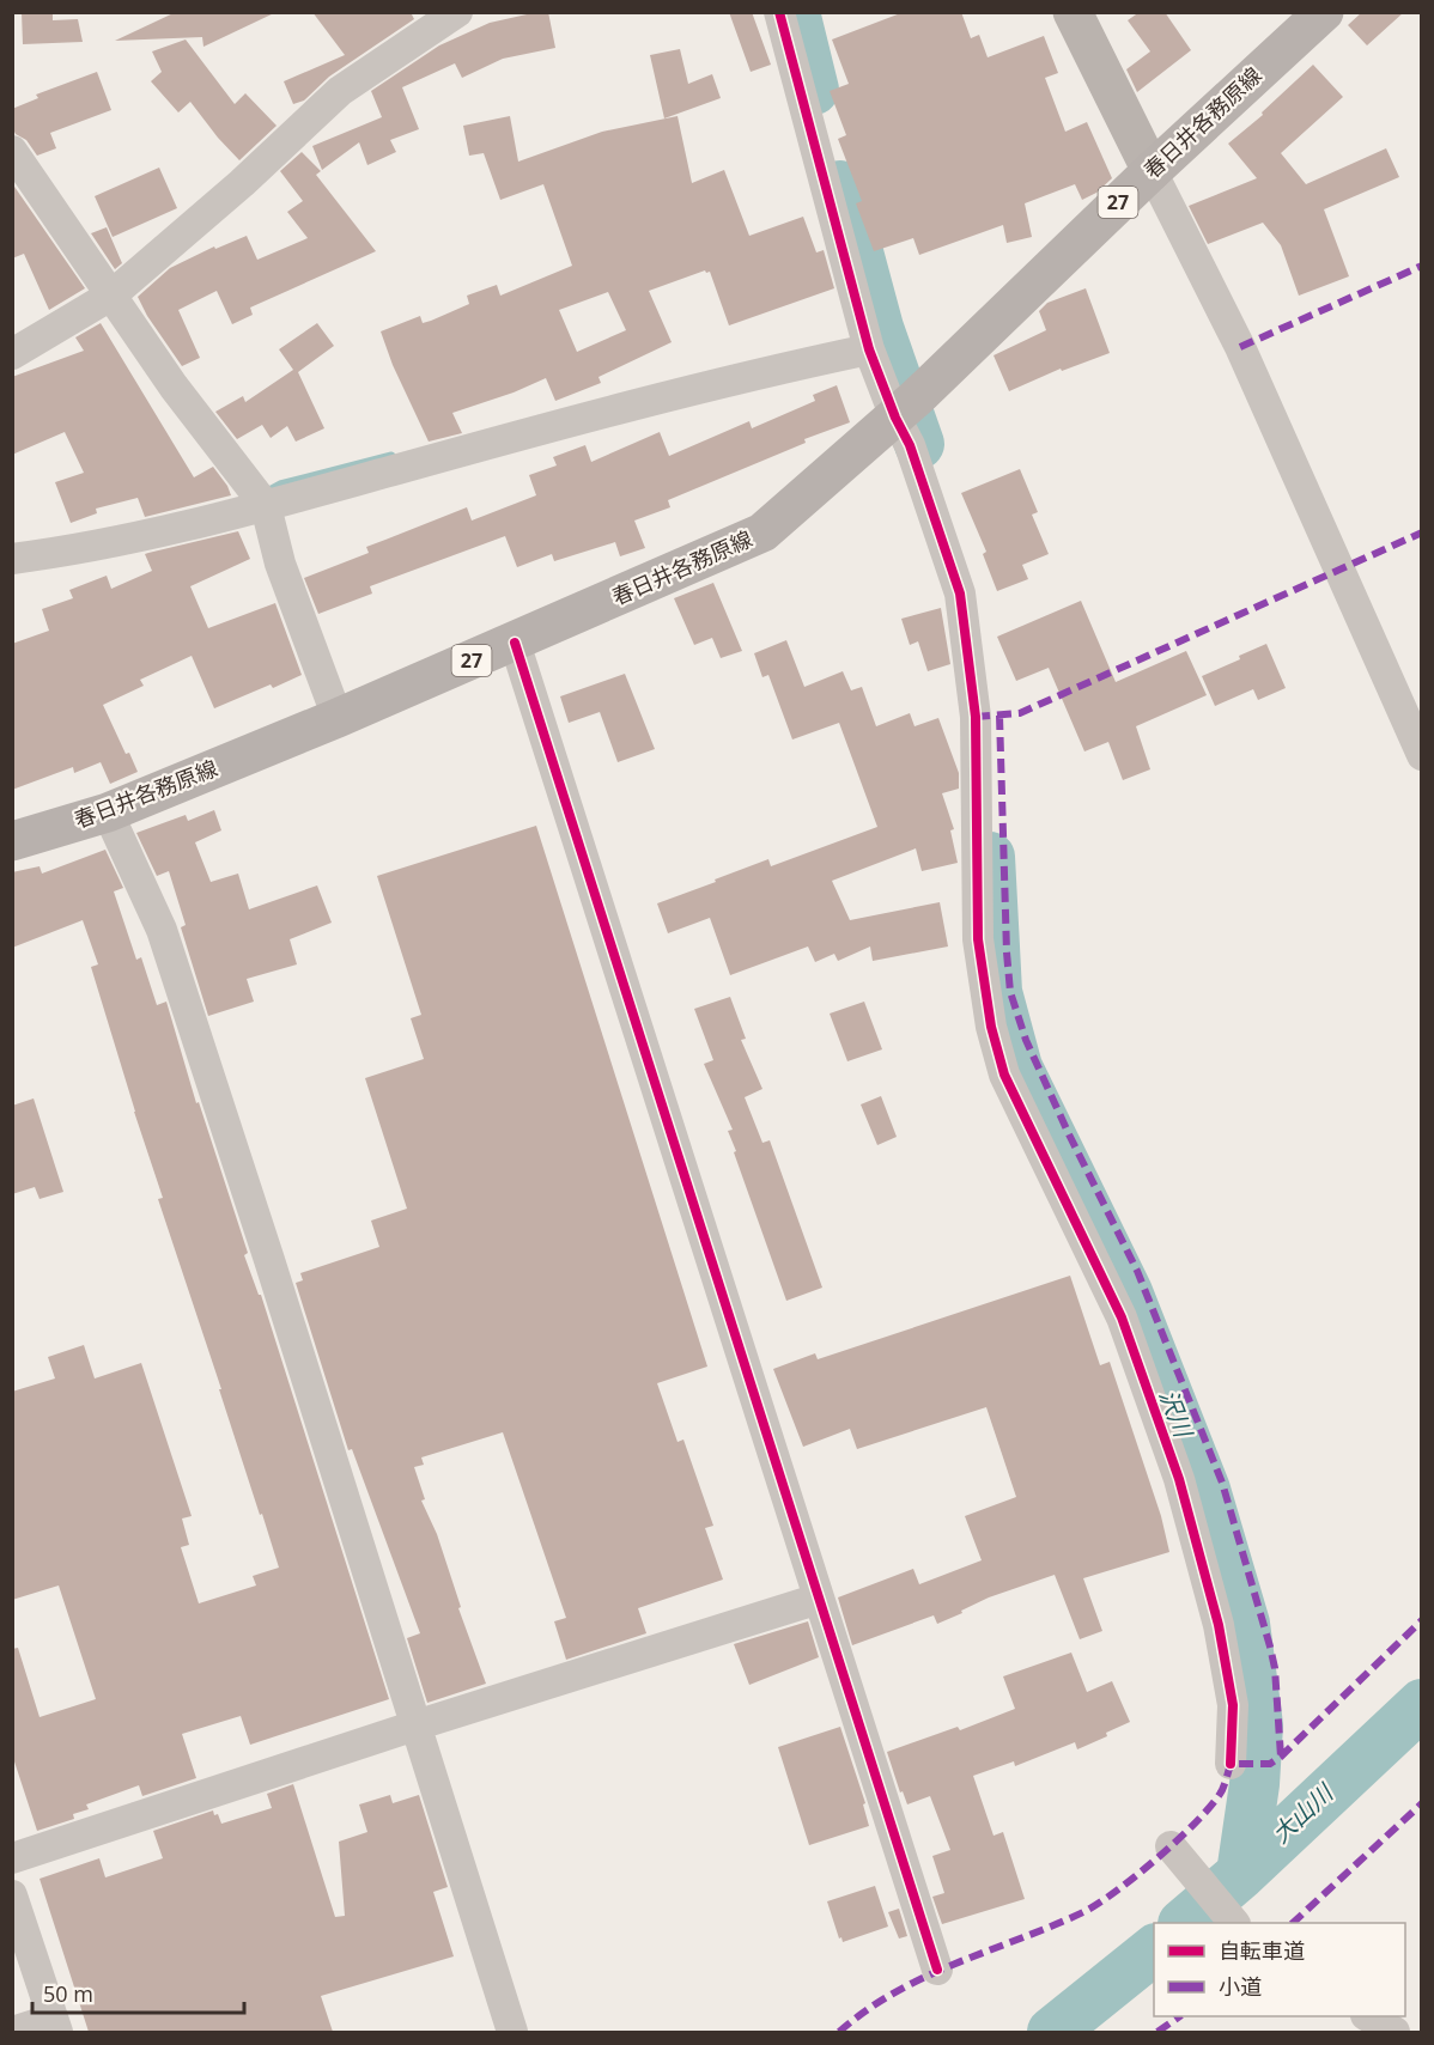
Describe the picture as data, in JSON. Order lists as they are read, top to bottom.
{
  "streets": {
    "main road": ["春日井各務原線", "27"]
  },
  "water": ["沢川", "大山川"],
  "legend": ["自転車道", "小道"],
  "scale_bar": "50 m"
}
